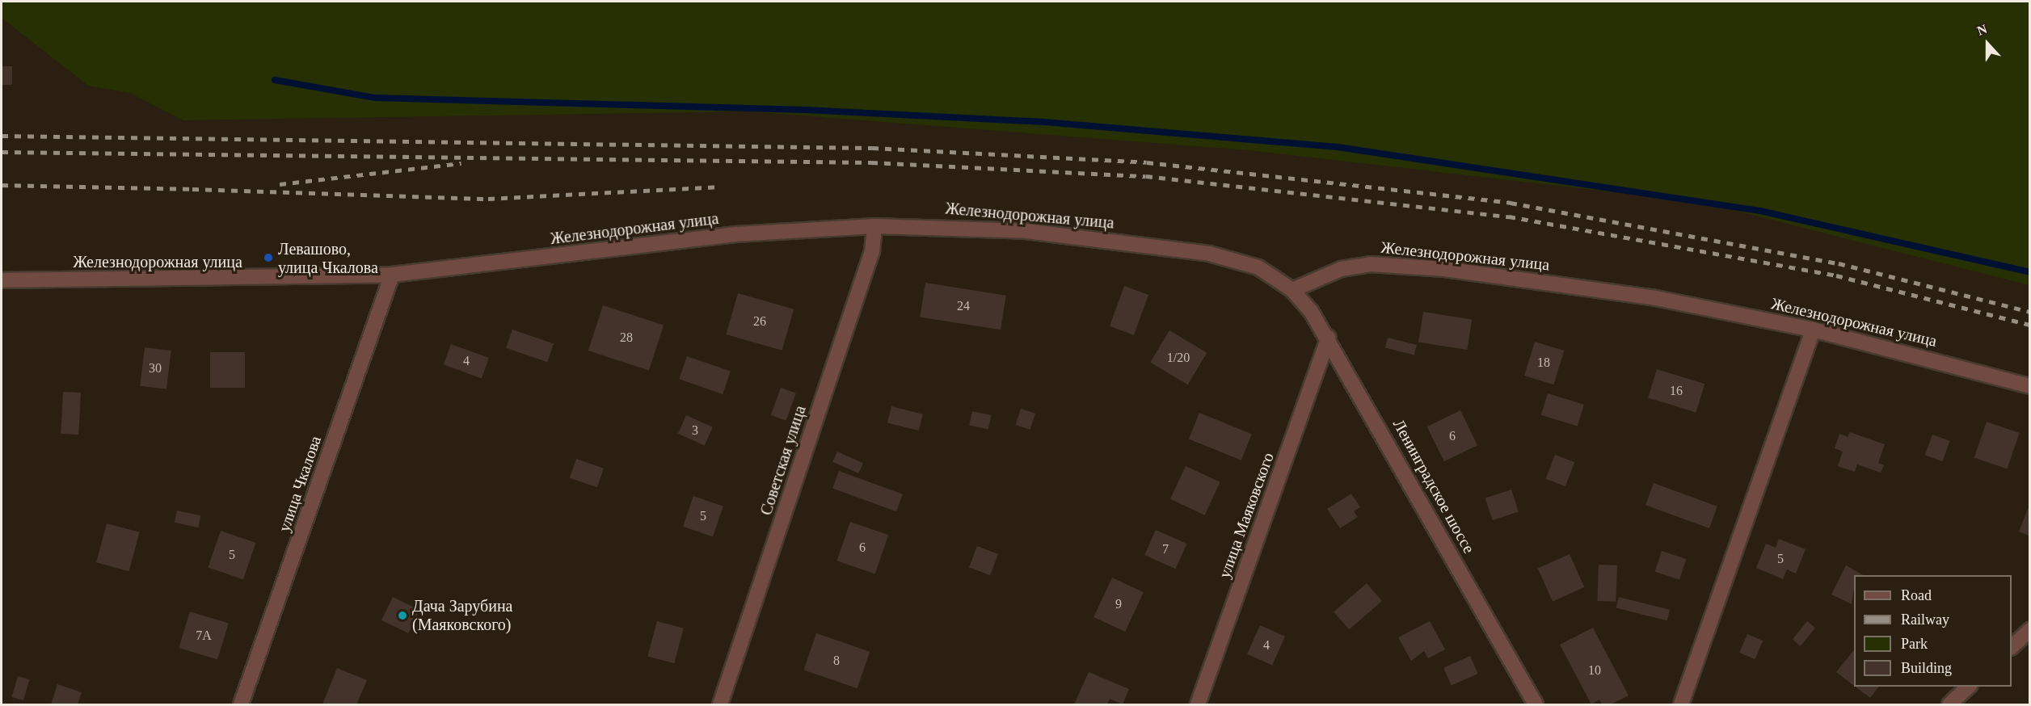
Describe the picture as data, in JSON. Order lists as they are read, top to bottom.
{
  "streets": {
    "street": [
      "Железнодорожная улица",
      "Советская улица",
      "улица Чкалова",
      "Ленинградское шоссе",
      "улица Маяковского"
    ]
  },
  "crossings": [
    ["Железнодорожная улица", "Советская улица"],
    ["Железнодорожная улица", "улица Чкалова"],
    ["Железнодорожная улица", "Ленинградское шоссе"],
    ["Ленинградское шоссе", "улица Маяковского"]
  ],
  "places": ["Левашово, улица Чкалова", "Дача Зарубина (Маяковского)"],
  "house_numbers": [
    "24",
    "26",
    "28",
    "1/20",
    "4",
    "18",
    "30",
    "16",
    "3",
    "6",
    "5",
    "6",
    "7",
    "5",
    "5",
    "9",
    "7А",
    "4",
    "8",
    "10"
  ],
  "legend": [
    "Road",
    "Railway",
    "Park",
    "Building"
  ],
  "north": "top"
}
